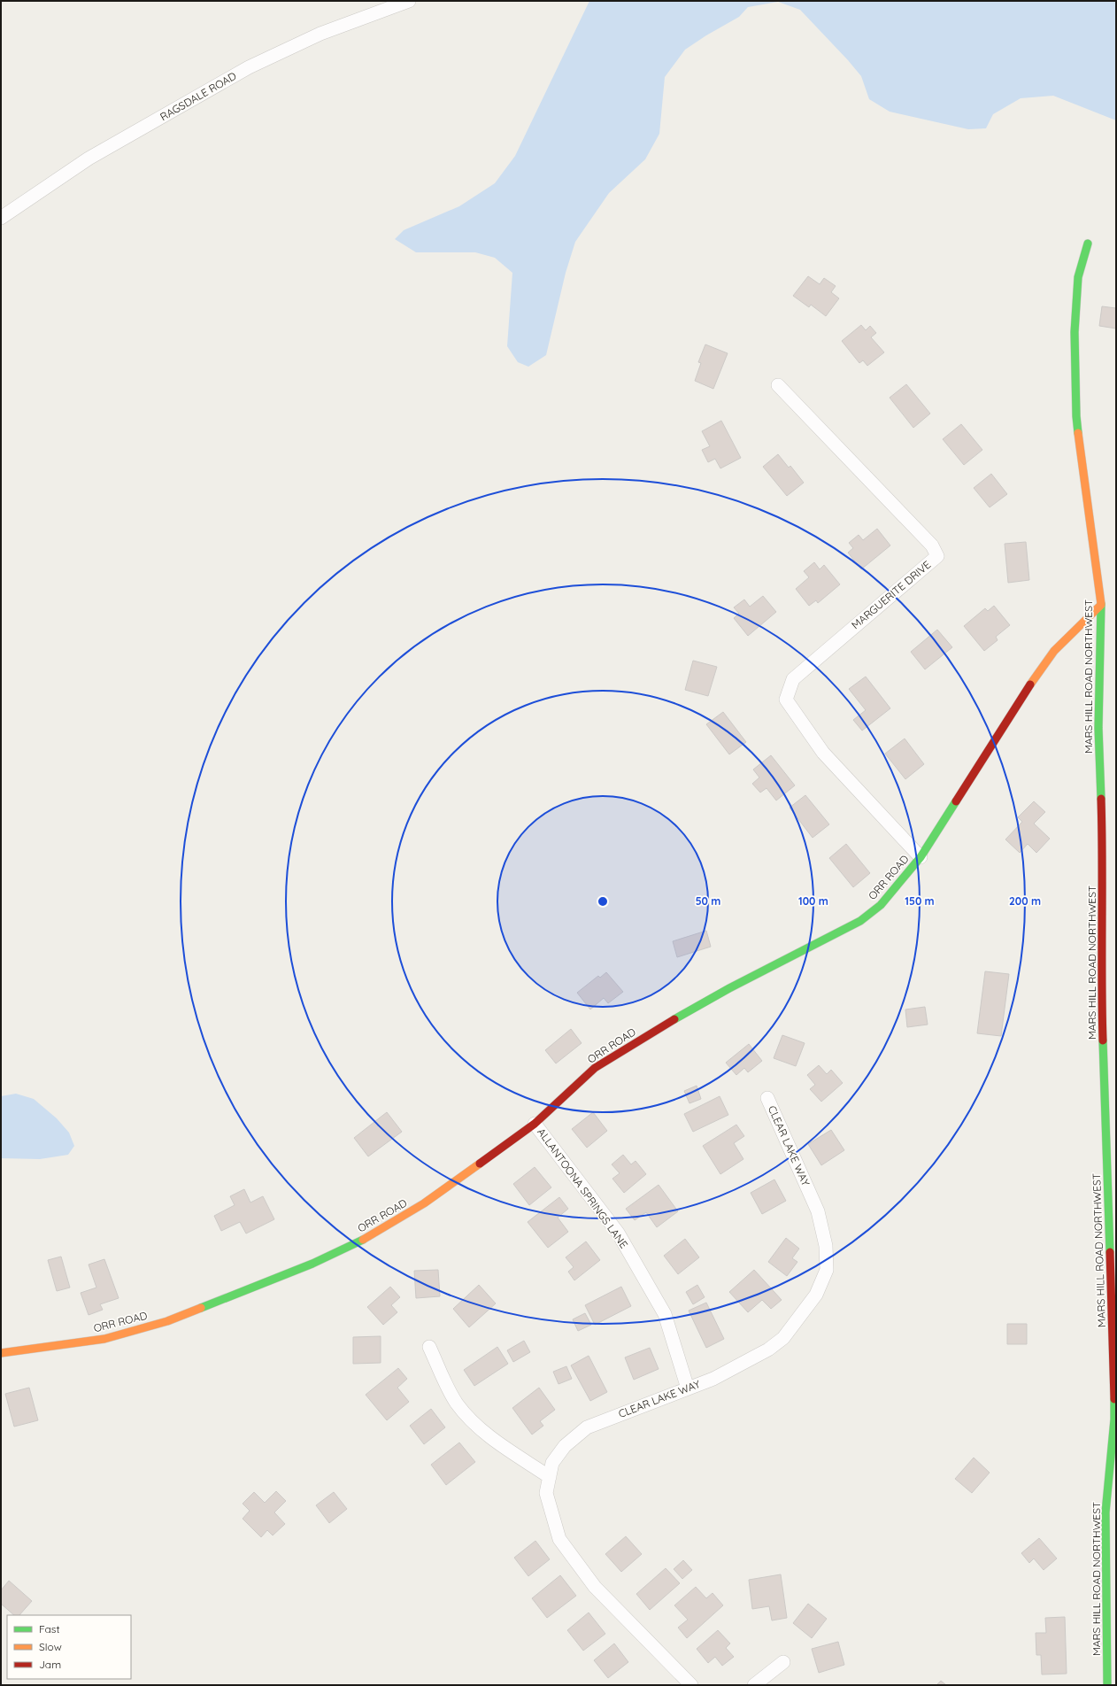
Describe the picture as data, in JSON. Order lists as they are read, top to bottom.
{
  "streets": {
    "street": [
      "RAGSDALE ROAD",
      "MARGUERITE DRIVE",
      "MARS HILL ROAD NORTHWEST",
      "ORR ROAD",
      "CLEAR LAKE WAY",
      "ALLANTOONA SPRINGS LANE"
    ]
  },
  "crossings": [
    ["MARGUERITE DRIVE", "ORR ROAD"],
    ["MARS HILL ROAD NORTHWEST", "ORR ROAD"],
    ["ORR ROAD", "ALLANTOONA SPRINGS LANE"],
    ["CLEAR LAKE WAY", "ALLANTOONA SPRINGS LANE"]
  ],
  "legend": ["Fast", "Slow", "Jam"],
  "rings": [
    "50 m",
    "100 m",
    "150 m",
    "200 m"
  ]
}
